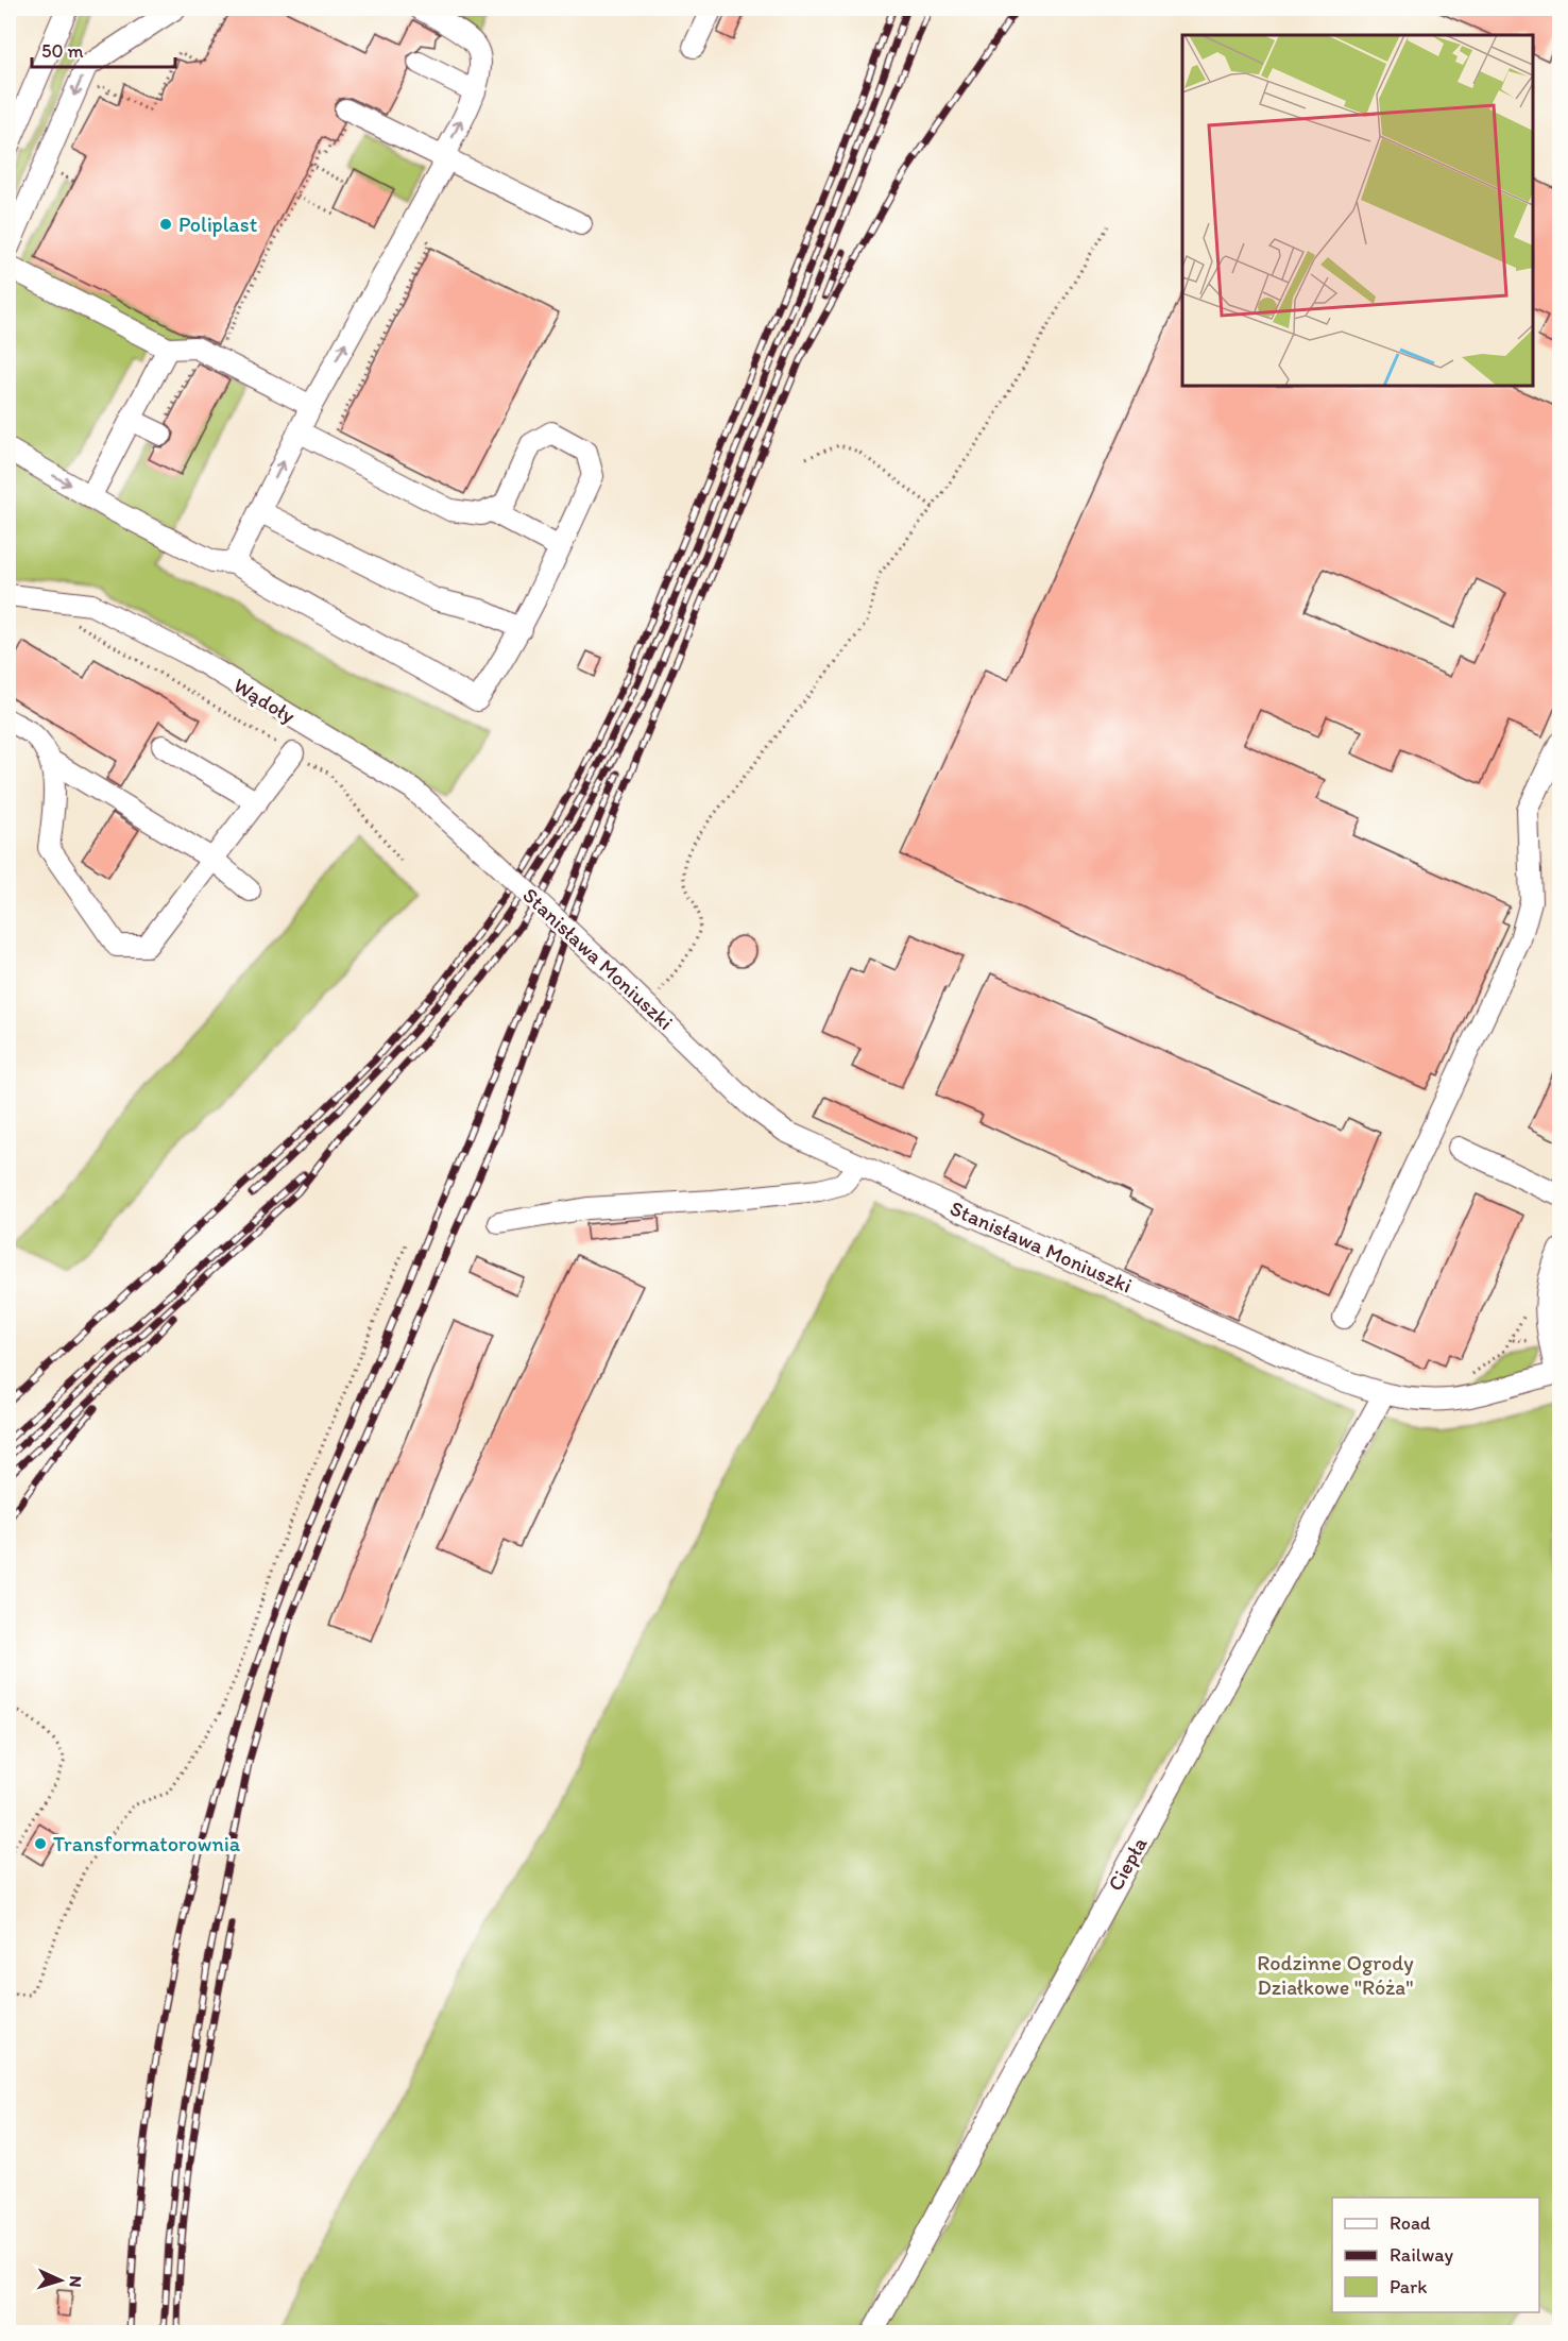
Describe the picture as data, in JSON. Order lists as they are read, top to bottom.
{
  "streets": {
    "street": ["Wądoły", "Stanisława Moniuszki", "Ciepła"]
  },
  "crossings": [
    ["Wądoły", "Stanisława Moniuszki"],
    ["Stanisława Moniuszki", "Ciepła"]
  ],
  "parks": ["Rodzinne Ogrody Działkowe \"Róża\""],
  "places": ["Poliplast", "Transformatorownia"],
  "legend": ["Road", "Railway", "Park"],
  "scale_bar": "50 m",
  "north": "right"
}
